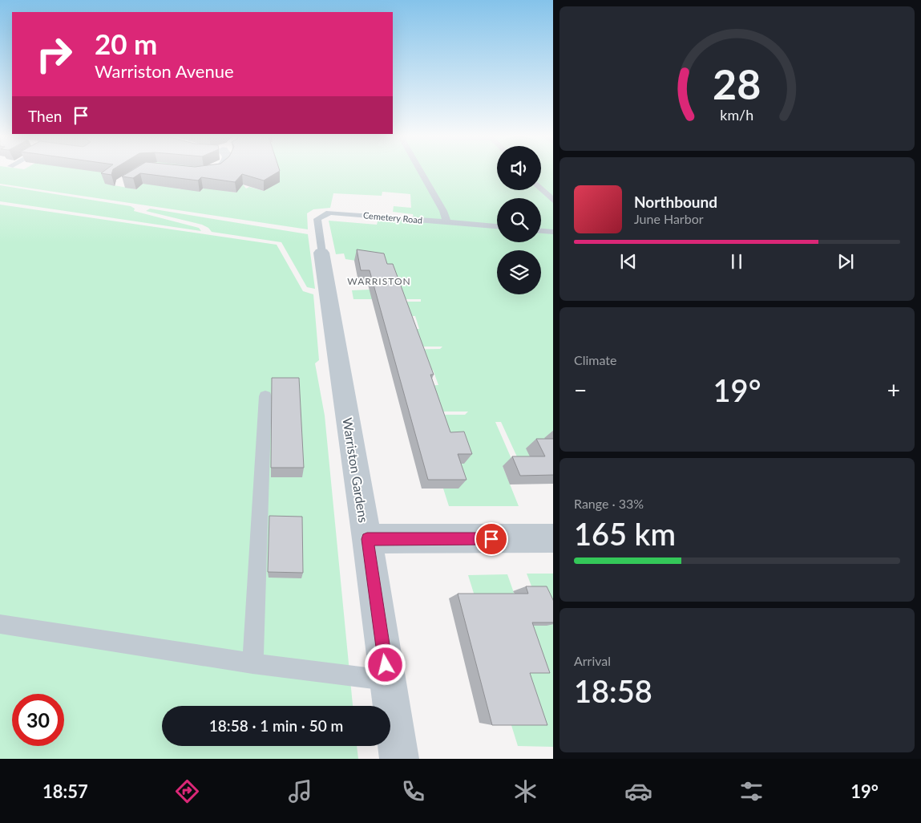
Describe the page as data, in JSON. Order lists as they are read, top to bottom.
{
  "streets": {
    "street": ["Warriston Gardens"],
    "lane": ["Cemetery Road"]
  },
  "crossings": [
    ["Cemetery Road", "Warriston Gardens"]
  ],
  "districts": ["WARRISTON"],
  "page": {
    "turn": ["20 m", "Warriston Avenue"],
    "then": "Then",
    "song": ["Northbound", "June Harbor"],
    "tile": [
      "Climate",
      ["Range · 33%", "165 km"],
      ["Arrival", "18:58"]
    ],
    "heat": ["−", "19°", "+"],
    "limit": "30",
    "trip": "18:58 · 1 min · 50 m",
    "tabs": ["18:57", "19°"],
    "gauge": ["28", "km/h"]
  }
}
